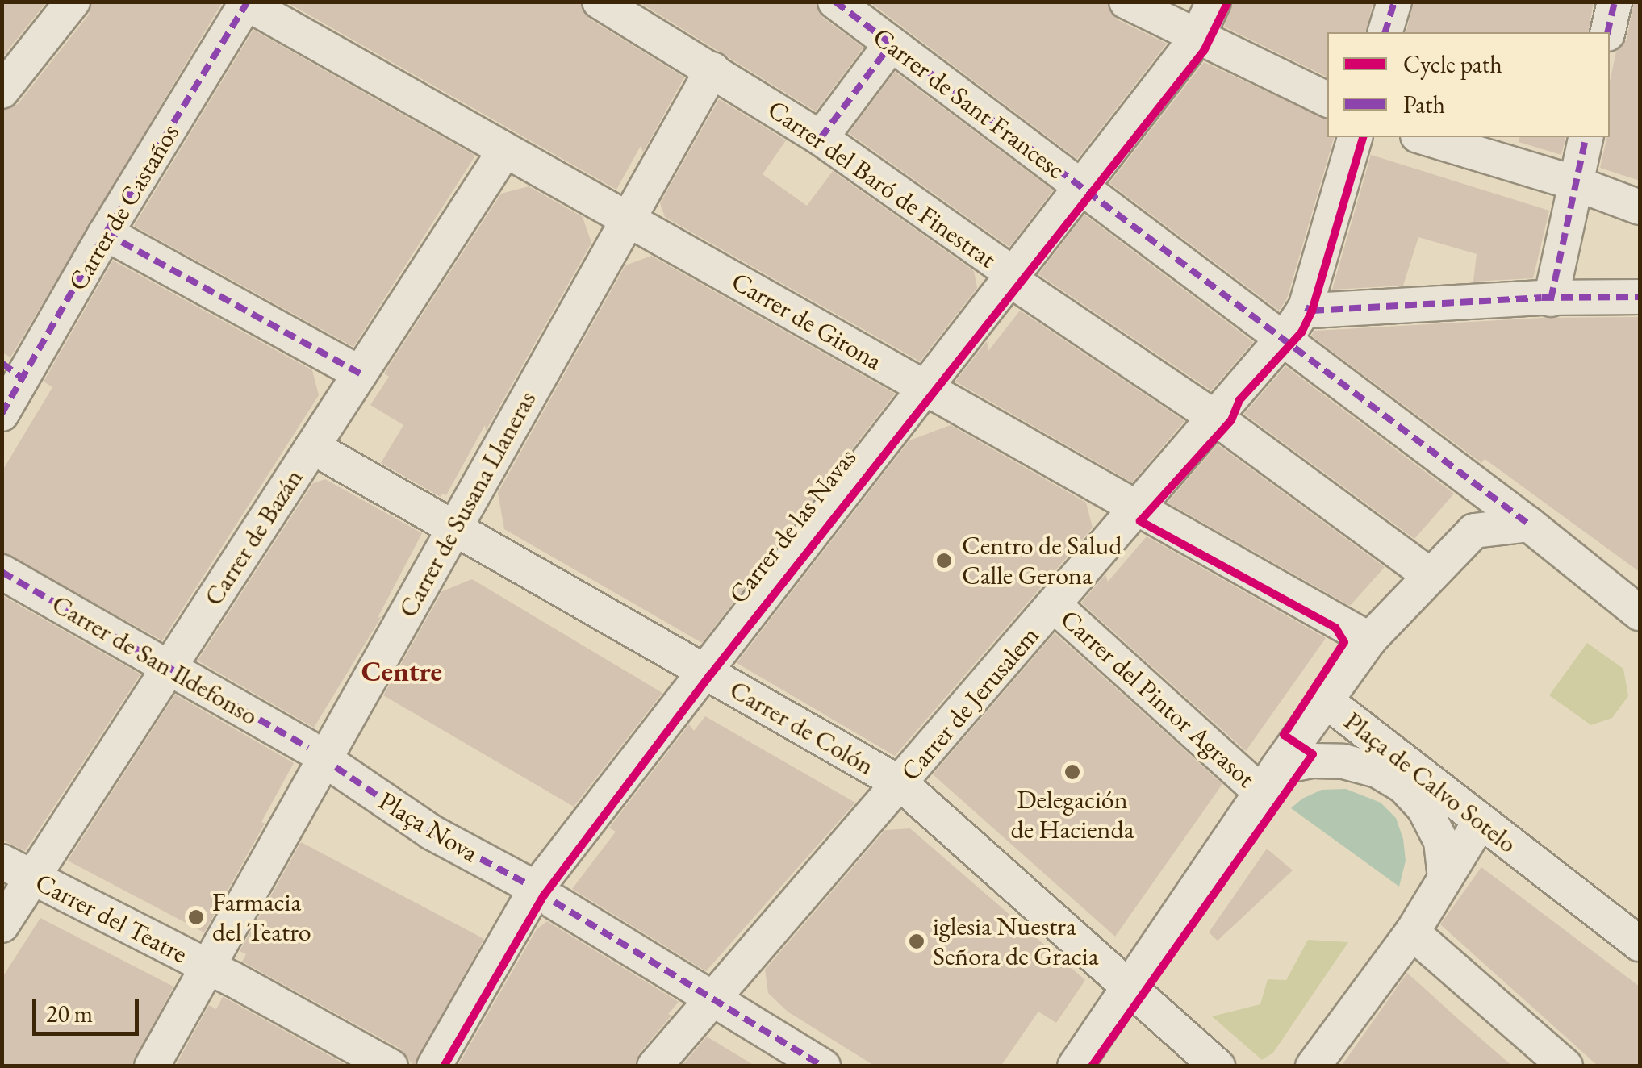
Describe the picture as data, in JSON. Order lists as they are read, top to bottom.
{
  "streets": {
    "street": [
      "Carrer de Sant Francesc",
      "Carrer del Baró de Finestrat",
      "Carrer de Castaños",
      "Carrer de Girona",
      "Carrer de Susana Llaneras",
      "Carrer de las Navas",
      "Carrer de Bazán",
      "Carrer de San Ildefonso",
      "Carrer del Pintor Agrasot",
      "Carrer de Jerusalem",
      "Carrer de Colón",
      "Plaça de Calvo Sotelo",
      "Plaça Nova",
      "Carrer del Teatre"
    ]
  },
  "crossings": [
    ["Carrer de Sant Francesc", "Carrer de las Navas"],
    ["Carrer de Sant Francesc", "Carrer de Jerusalem"],
    ["Carrer de Sant Francesc", "Plaça de Calvo Sotelo"],
    ["Carrer del Baró de Finestrat", "Carrer de Susana Llaneras"],
    ["Carrer del Baró de Finestrat", "Carrer de las Navas"],
    ["Carrer del Baró de Finestrat", "Carrer de Jerusalem"],
    ["Carrer del Baró de Finestrat", "Plaça de Calvo Sotelo"],
    ["Carrer de Castaños", "Carrer de Girona"],
    ["Carrer de Girona", "Carrer de Susana Llaneras"],
    ["Carrer de Girona", "Carrer de las Navas"],
    ["Carrer de Girona", "Carrer de Bazán"],
    ["Carrer de Girona", "Carrer de Jerusalem"],
    ["Carrer de Girona", "Plaça de Calvo Sotelo"],
    ["Carrer de Susana Llaneras", "Carrer de Colón"],
    ["Carrer de Susana Llaneras", "Carrer del Teatre"],
    ["Carrer de las Navas", "Carrer de Colón"],
    ["Carrer de Bazán", "Carrer de San Ildefonso"],
    ["Carrer de Bazán", "Carrer de Colón"],
    ["Carrer de Bazán", "Carrer del Teatre"],
    ["Carrer de San Ildefonso", "Plaça Nova"],
    ["Carrer del Pintor Agrasot", "Carrer de Jerusalem"],
    ["Carrer de Jerusalem", "Carrer de Colón"]
  ],
  "districts": ["Centre"],
  "places": [
    "Centro de Salud Calle Gerona",
    "Delegación de Hacienda",
    "Farmacia del Teatro",
    "iglesia Nuestra Señora de Gracia"
  ],
  "legend": ["Cycle path", "Path"],
  "scale_bar": "20 m"
}
